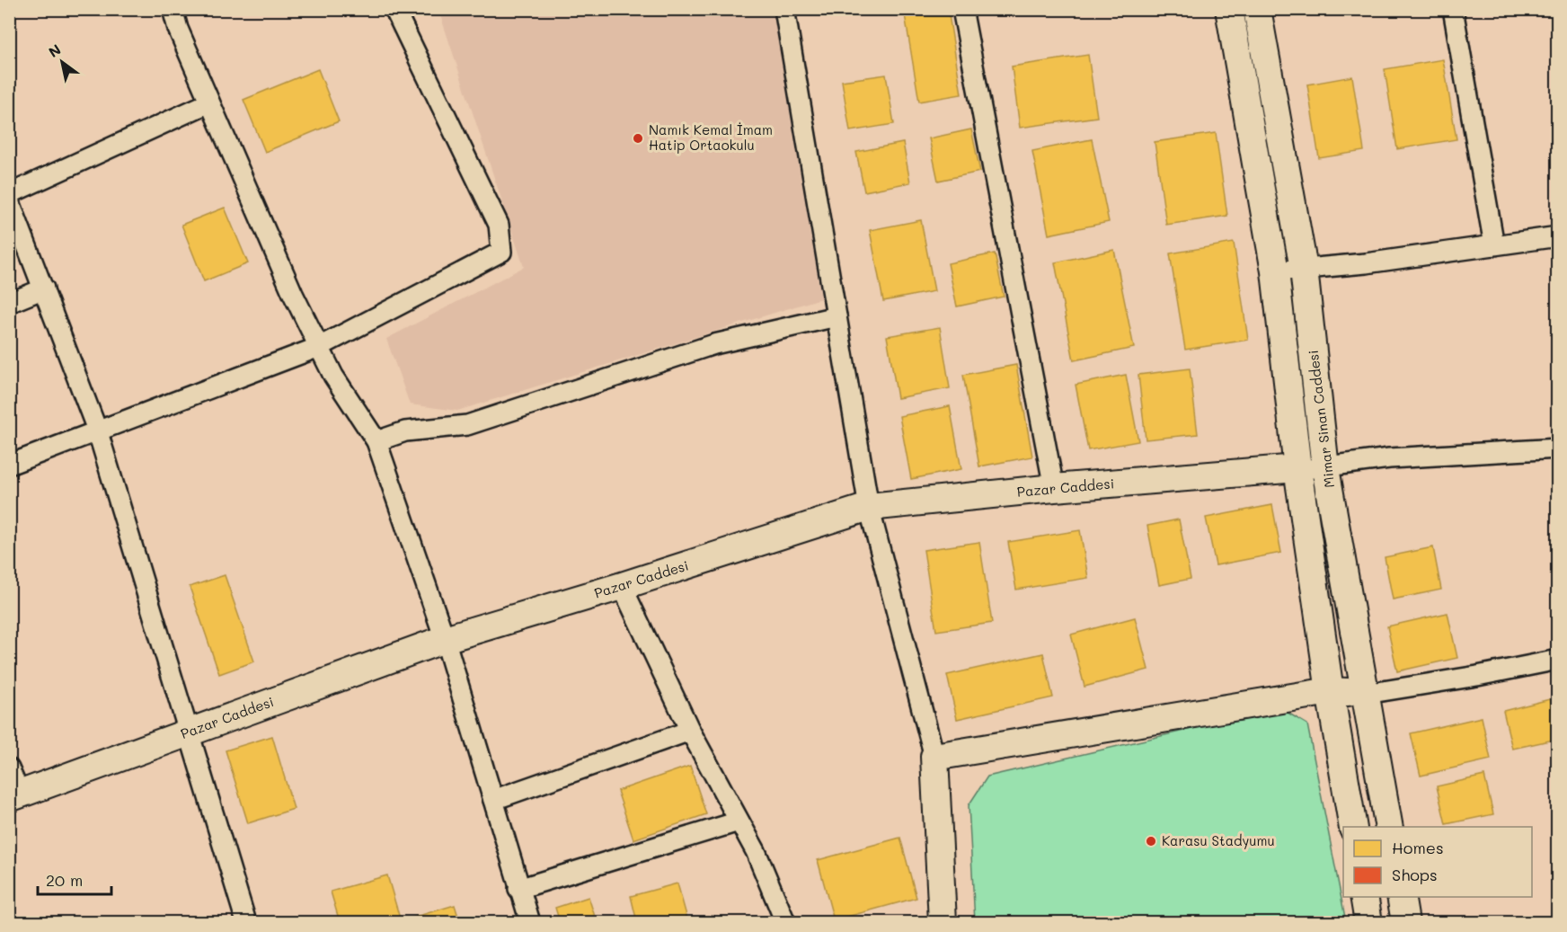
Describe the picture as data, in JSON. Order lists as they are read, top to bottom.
{
  "streets": {
    "main road": ["Mimar Sinan Caddesi", "Pazar Caddesi"]
  },
  "places": ["Namık Kemal İmam Hatip Ortaokulu", "Karasu Stadyumu"],
  "legend": ["Homes", "Shops"],
  "scale_bar": "20 m",
  "north": "top left"
}
